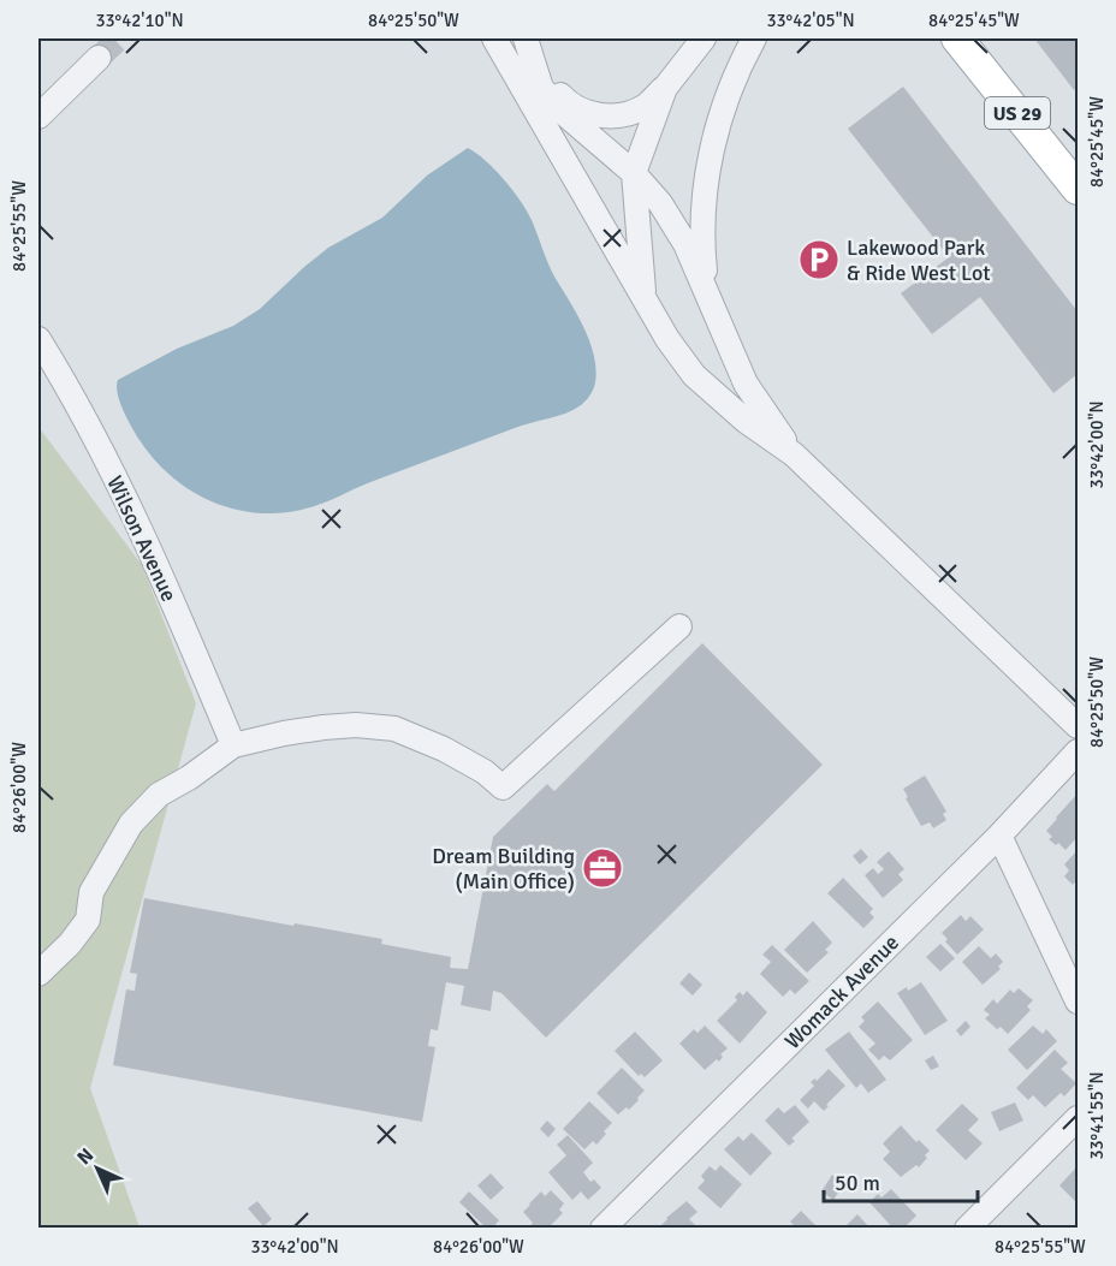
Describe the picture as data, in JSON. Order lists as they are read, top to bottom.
{
  "streets": {
    "main road": ["US 29"],
    "street": ["Wilson Avenue", "Womack Avenue"]
  },
  "places": {
    "parking": ["Lakewood Park & Ride West Lot"],
    "office": ["Dream Building (Main Office)"]
  },
  "scale_bar": "50 m",
  "north": "top left",
  "coordinates": [
    "33°42'10\"N",
    "84°25'50\"W",
    "33°42'05\"N",
    "84°25'45\"W",
    "84°25'55\"W",
    "33°42'00\"N",
    "84°26'00\"W",
    "33°41'55\"N"
  ]
}
